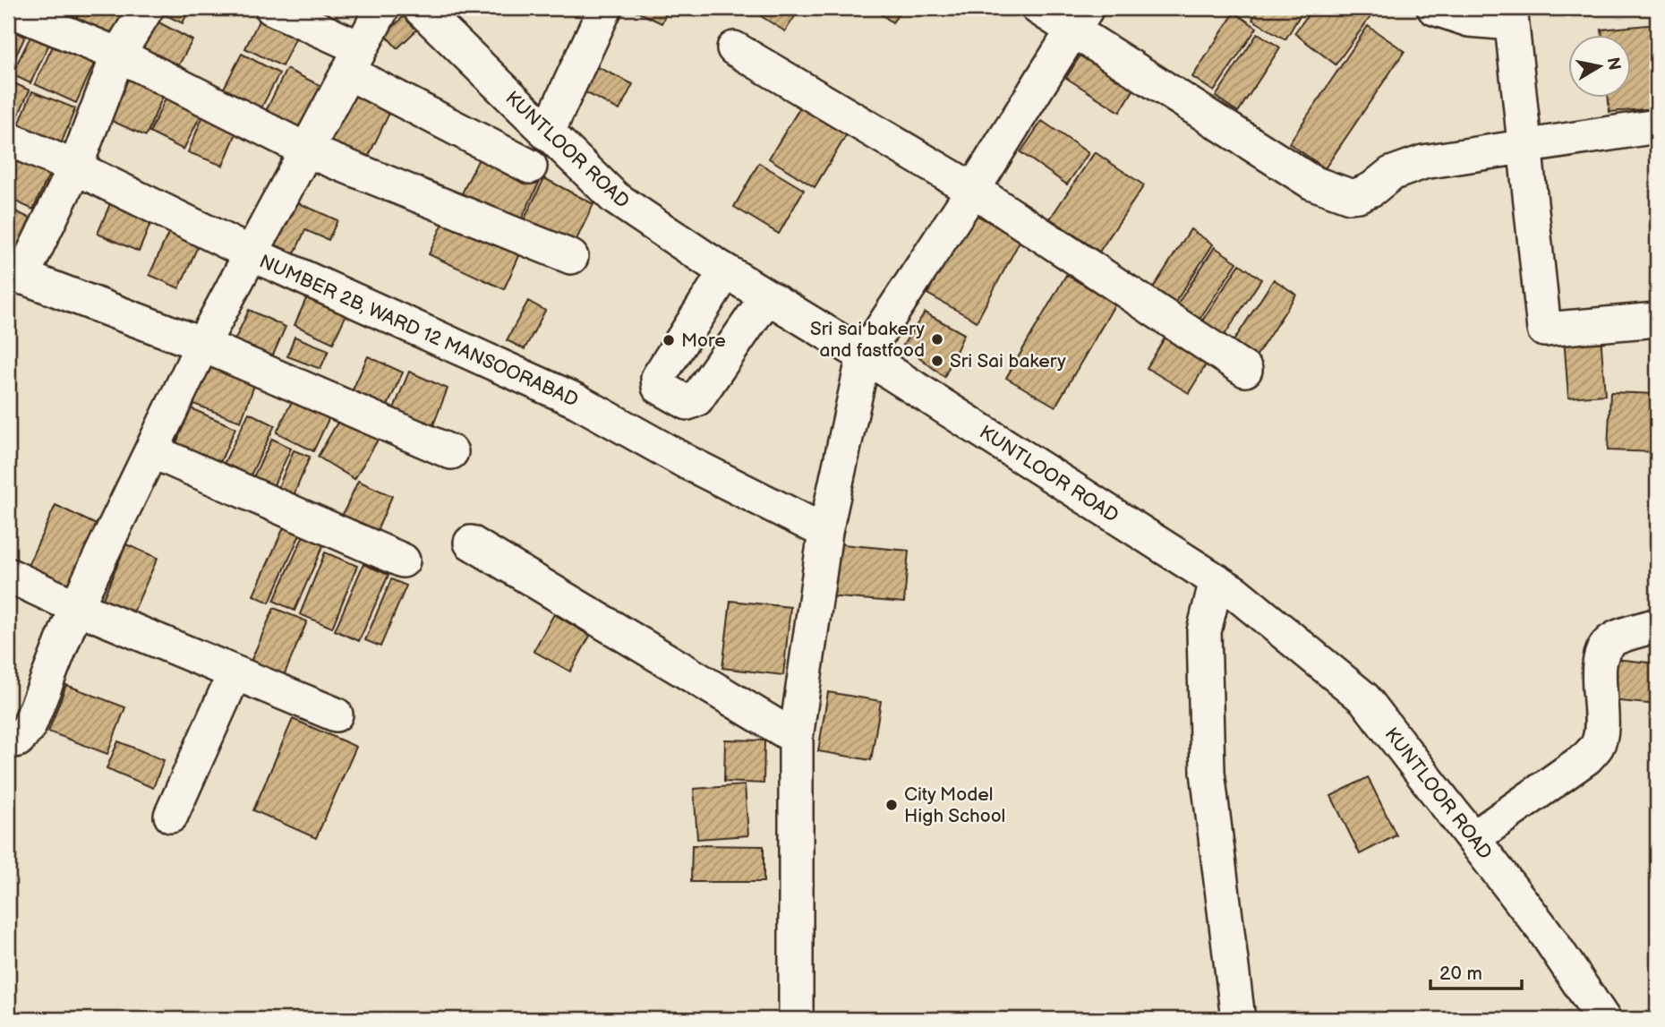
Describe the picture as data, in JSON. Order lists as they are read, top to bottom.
{
  "streets": {
    "street": ["KUNTLOOR ROAD", "NUMBER 2B, WARD 12 MANSOORABAD"]
  },
  "places": [
    "Sri sai bakery and fastfood",
    "More",
    "Sri Sai bakery",
    "City Model High School"
  ],
  "scale_bar": "20 m",
  "north": "right"
}
